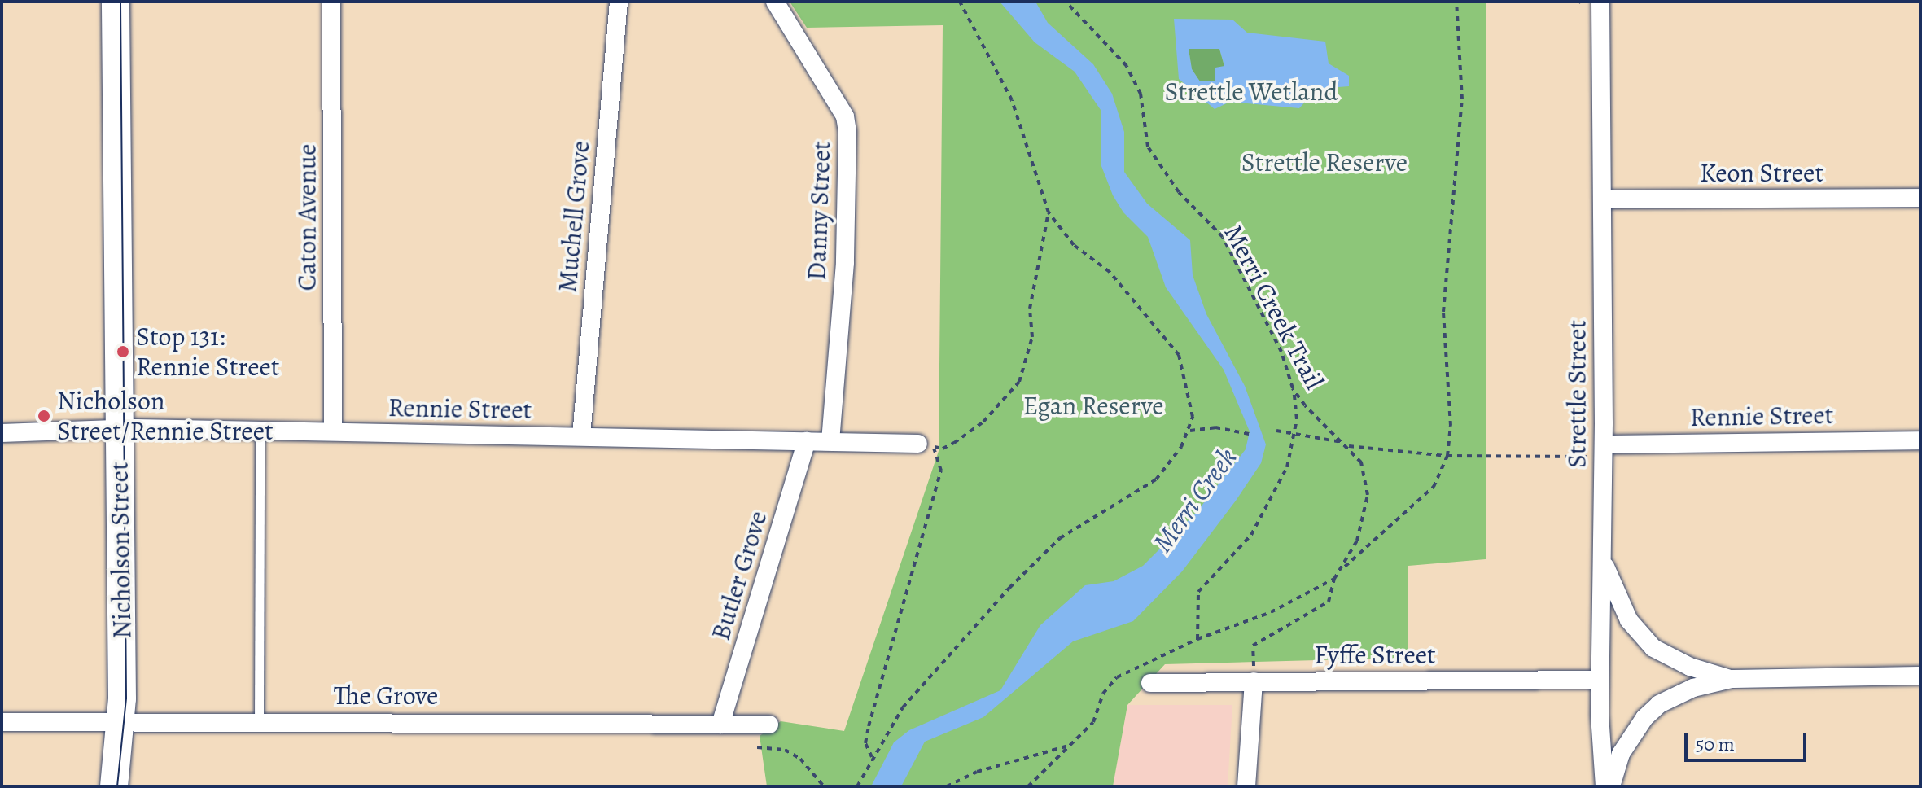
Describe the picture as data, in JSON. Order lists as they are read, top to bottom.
{
  "streets": {
    "main road": ["Nicholson Street"],
    "street": [
      "Keon Street",
      "Danny Street",
      "Muchell Grove",
      "Caton Avenue",
      "Strettle Street",
      "Rennie Street",
      "Butler Grove",
      "Fyffe Street",
      "The Grove"
    ],
    "path": ["Merri Creek Trail"]
  },
  "crossings": [
    ["Keon Street", "Strettle Street"],
    ["Danny Street", "Rennie Street"],
    ["Muchell Grove", "Rennie Street"],
    ["Caton Avenue", "Rennie Street"],
    ["Strettle Street", "Rennie Street"],
    ["Strettle Street", "Fyffe Street"],
    ["Rennie Street", "Nicholson Street"],
    ["Rennie Street", "Butler Grove"],
    ["Nicholson Street", "The Grove"],
    ["Butler Grove", "The Grove"]
  ],
  "water": ["Merri Creek"],
  "parks": ["Strettle Wetland", "Strettle Reserve", "Egan Reserve"],
  "places": ["Stop 131: Rennie Street", "Nicholson Street/Rennie Street"],
  "scale_bar": "50 m"
}
